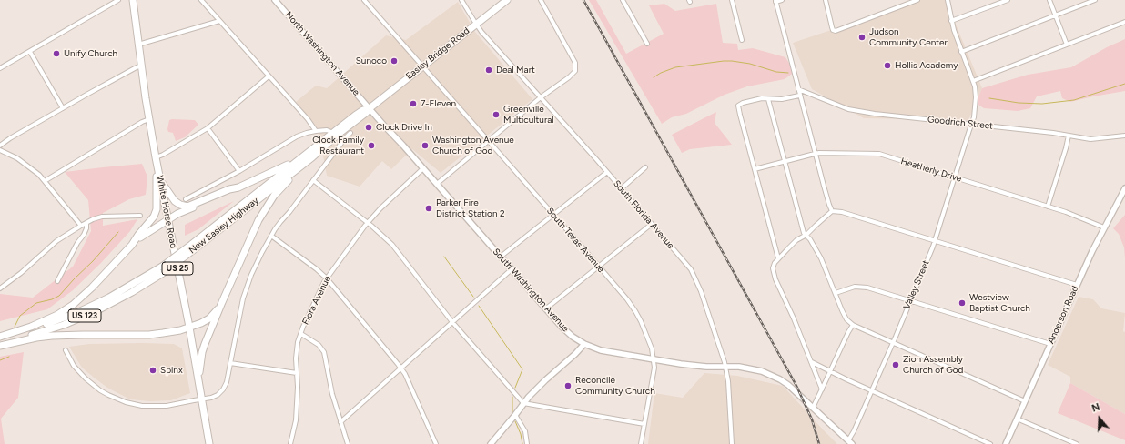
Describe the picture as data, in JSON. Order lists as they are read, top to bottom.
{
  "streets": {
    "highway": [
      "Easley Bridge Road",
      "White Horse Road",
      "New Easley Highway",
      "US 25",
      "US 123"
    ],
    "main road": ["North Washington Avenue", "South Washington Avenue", "Anderson Road"],
    "street": [
      "Goodrich Street",
      "Heatherly Drive",
      "South Florida Avenue",
      "South Texas Avenue",
      "Valley Street",
      "Flora Avenue"
    ]
  },
  "crossings": [
    ["North Washington Avenue", "Easley Bridge Road"],
    ["North Washington Avenue", "South Washington Avenue"],
    ["Easley Bridge Road", "South Florida Avenue"],
    ["Easley Bridge Road", "New Easley Highway"],
    ["Easley Bridge Road", "South Texas Avenue"],
    ["Easley Bridge Road", "South Washington Avenue"],
    ["Goodrich Street", "Valley Street"],
    ["Heatherly Drive", "Valley Street"],
    ["Heatherly Drive", "Anderson Road"],
    ["South Florida Avenue", "South Washington Avenue"],
    ["South Texas Avenue", "South Washington Avenue"],
    ["Valley Street", "South Washington Avenue"],
    ["South Washington Avenue", "Flora Avenue"]
  ],
  "places": [
    "Judson Community Center",
    "Unify Church",
    "Sunoco",
    "Hollis Academy",
    "Deal Mart",
    "7-Eleven",
    "Greenville Multicultural",
    "Clock Drive In",
    "Clock Family Restaurant",
    "Washington Avenue Church of God",
    "Parker Fire District Station 2",
    "Westview Baptist Church",
    "Zion Assembly Church of God",
    "Spinx",
    "Reconcile Community Church"
  ],
  "north": "top"
}
